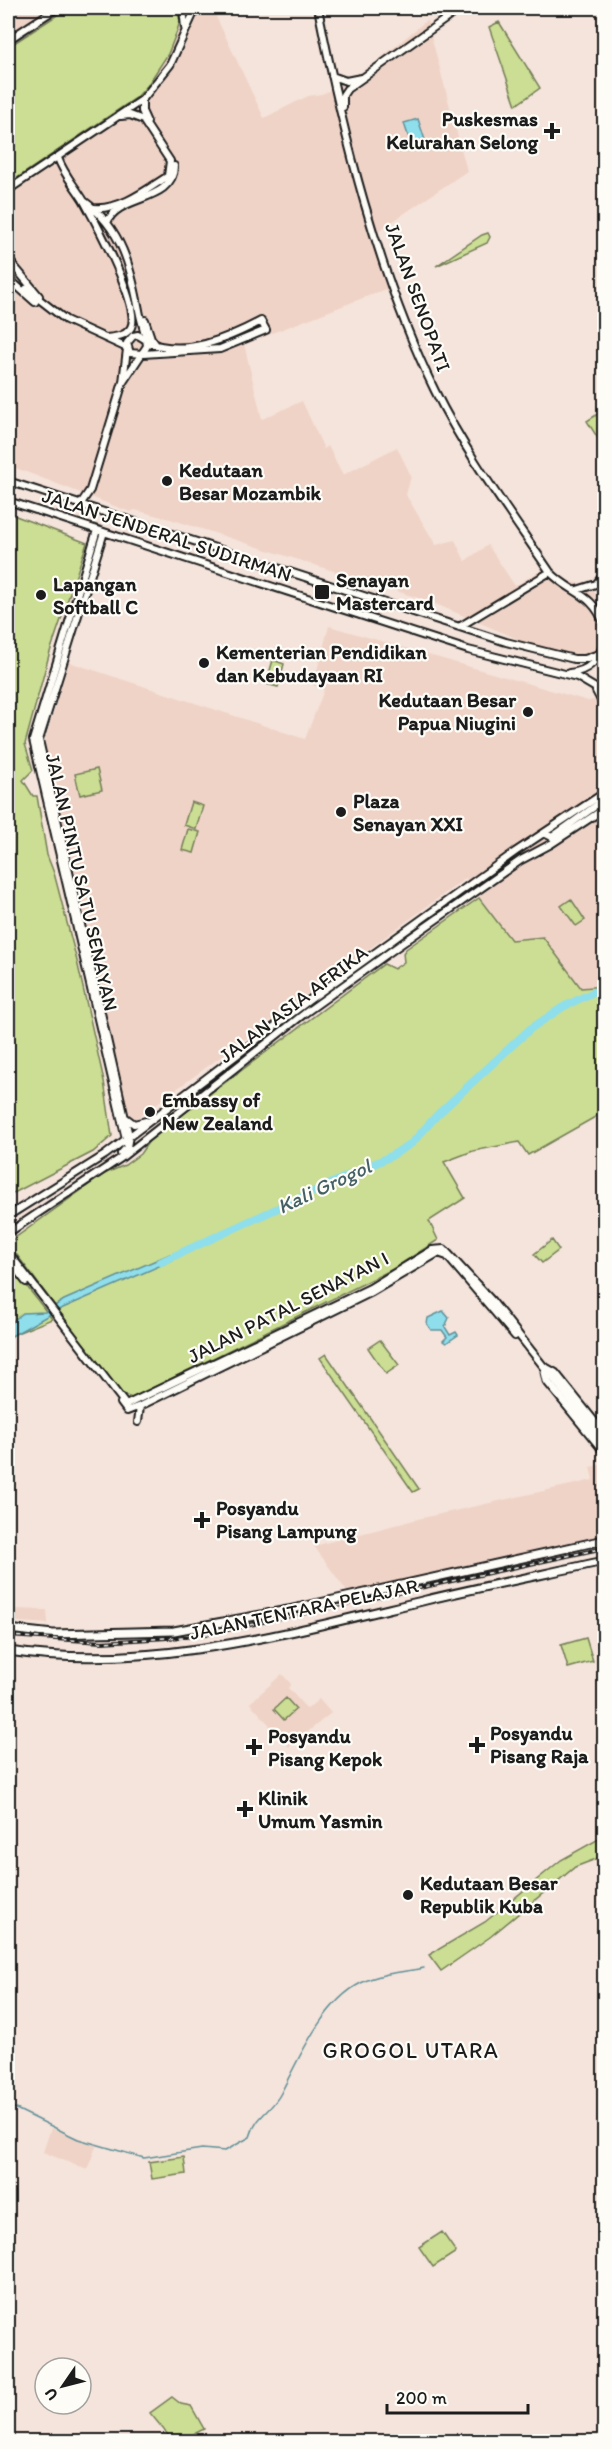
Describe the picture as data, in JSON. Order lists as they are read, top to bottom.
{
  "streets": {
    "highway": ["JALAN TENTARA PELAJAR"],
    "main road": [
      "JALAN SENOPATI",
      "JALAN JENDERAL SUDIRMAN",
      "JALAN PINTU SATU SENAYAN",
      "JALAN ASIA AFRIKA",
      "JALAN PATAL SENAYAN I"
    ]
  },
  "crossings": [
    ["JALAN JENDERAL SUDIRMAN", "JALAN PINTU SATU SENAYAN"],
    ["JALAN PINTU SATU SENAYAN", "JALAN ASIA AFRIKA"]
  ],
  "districts": ["GROGOL UTARA"],
  "water": ["Kali Grogol"],
  "places": {
    "health": [
      "Puskesmas Kelurahan Selong",
      "Posyandu Pisang Lampung",
      "Posyandu Pisang Raja",
      "Posyandu Pisang Kepok",
      "Klinik Umum Yasmin"
    ],
    "other": [
      "Kedutaan Besar Mozambik",
      "Lapangan Softball C",
      "Kementerian Pendidikan dan Kebudayaan RI",
      "Kedutaan Besar Papua Niugini",
      "Plaza Senayan XXI",
      "Embassy of New Zealand",
      "Kedutaan Besar Republik Kuba"
    ],
    "transit": ["Senayan Mastercard"]
  },
  "scale_bar": "200 m",
  "north": "bottom left"
}
